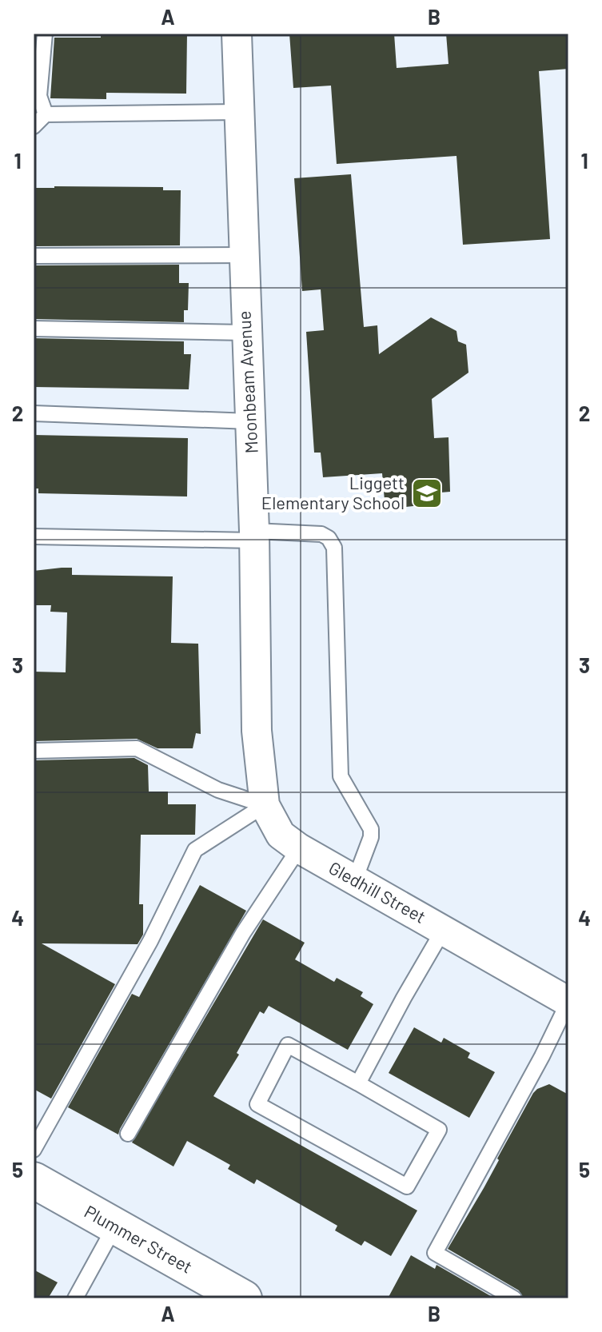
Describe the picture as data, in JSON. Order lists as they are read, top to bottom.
{
  "streets": {
    "main road": ["Plummer Street"],
    "street": ["Moonbeam Avenue", "Gledhill Street"]
  },
  "crossings": [
    ["Moonbeam Avenue", "Gledhill Street"]
  ],
  "places": {
    "school or university": ["Liggett Elementary School"]
  },
  "grid": {
    "columns": ["A", "B"],
    "rows": [
      "1",
      "2",
      "3",
      "4",
      "5"
    ]
  }
}
